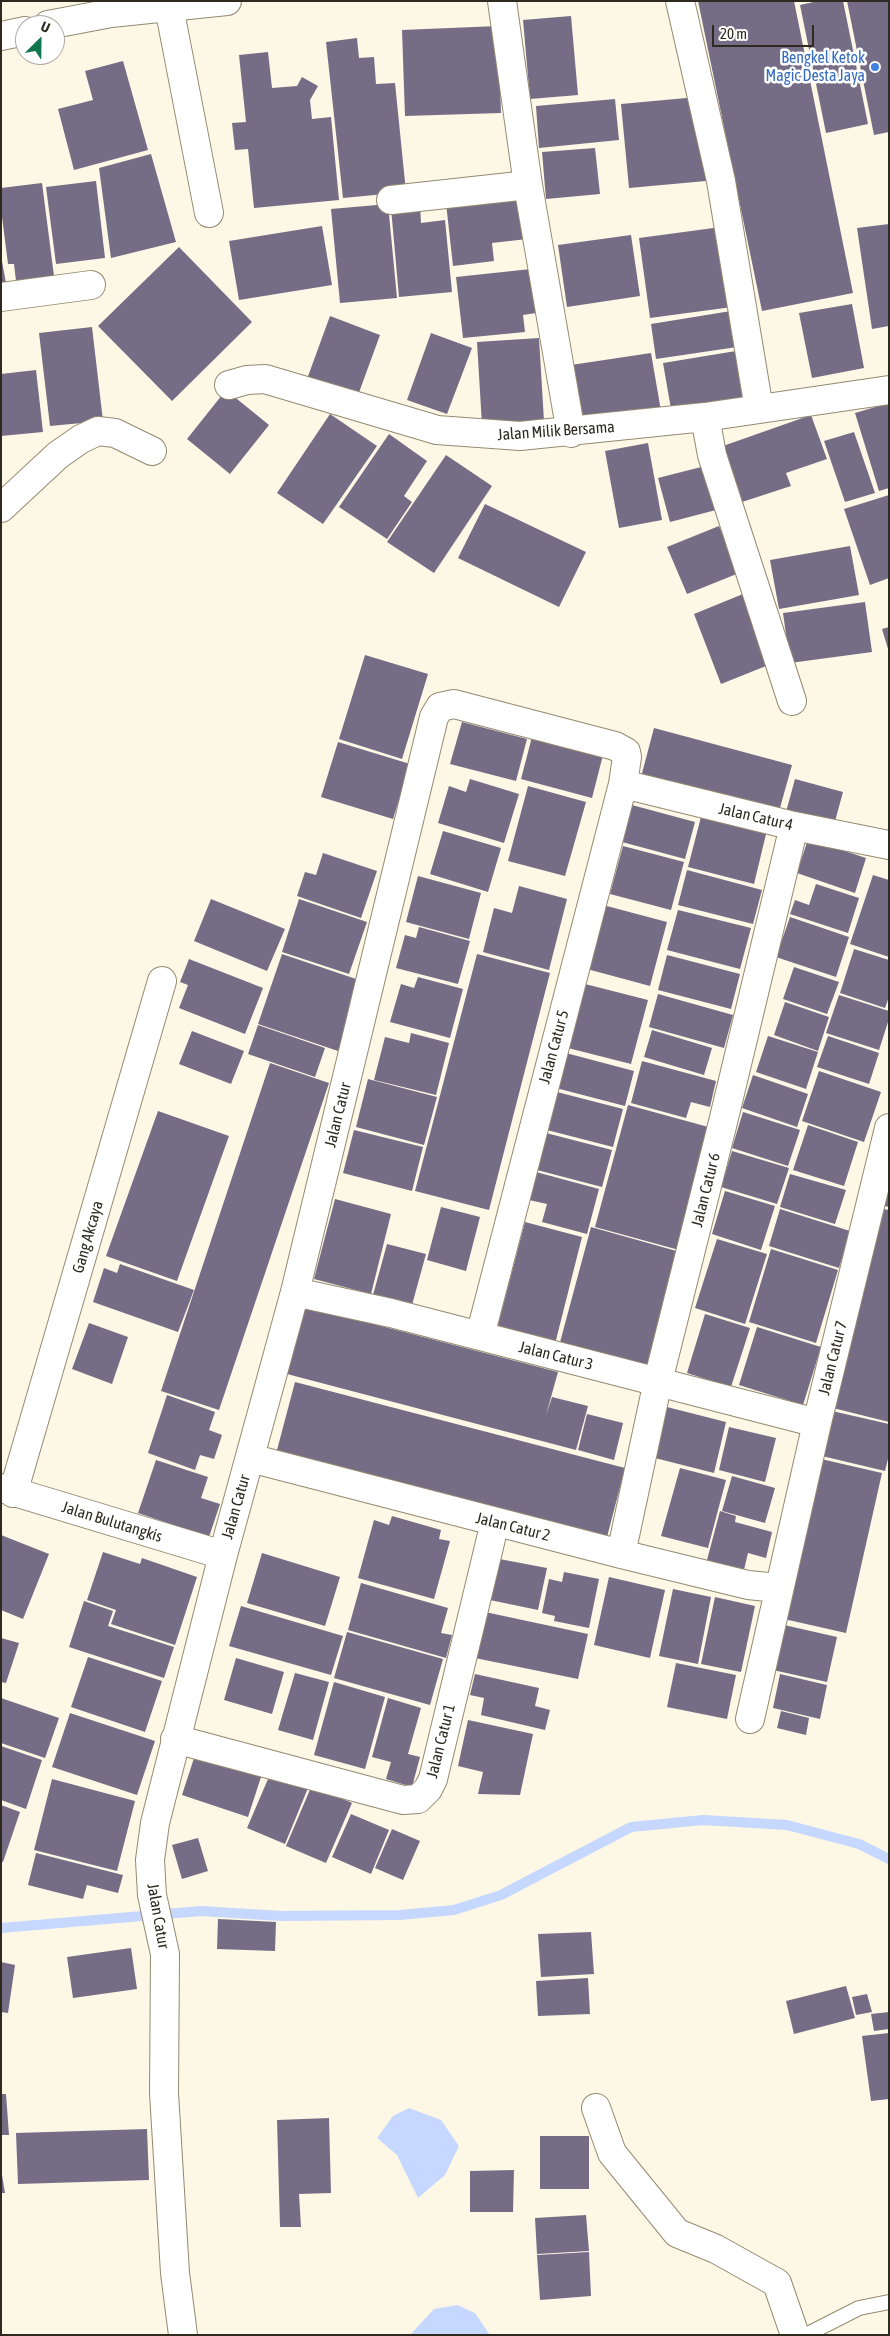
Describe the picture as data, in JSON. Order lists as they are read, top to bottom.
{
  "streets": {
    "street": [
      "Jalan Milik Bersama",
      "Jalan Catur 4",
      "Jalan Catur 5",
      "Jalan Catur",
      "Jalan Catur 6",
      "Gang Akcaya",
      "Jalan Catur 3",
      "Jalan Catur 7",
      "Jalan Bulutangkis",
      "Jalan Catur 2",
      "Jalan Catur 1"
    ]
  },
  "crossings": [
    ["Jalan Catur 4", "Jalan Catur 5"],
    ["Jalan Catur 4", "Jalan Catur 6"],
    ["Jalan Catur 5", "Jalan Catur"],
    ["Jalan Catur 5", "Jalan Catur 3"],
    ["Jalan Catur", "Jalan Catur 3"],
    ["Jalan Catur", "Jalan Bulutangkis"],
    ["Jalan Catur", "Jalan Catur 2"],
    ["Jalan Catur", "Jalan Catur 1"],
    ["Jalan Catur 6", "Jalan Catur 3"],
    ["Jalan Catur 6", "Jalan Catur 2"],
    ["Gang Akcaya", "Jalan Bulutangkis"],
    ["Jalan Catur 3", "Jalan Catur 7"],
    ["Jalan Catur 7", "Jalan Catur 2"],
    ["Jalan Catur 2", "Jalan Catur 1"]
  ],
  "places": ["Bengkel Ketok Magic Desta Jaya"],
  "scale_bar": "20 m",
  "north": "top right"
}
